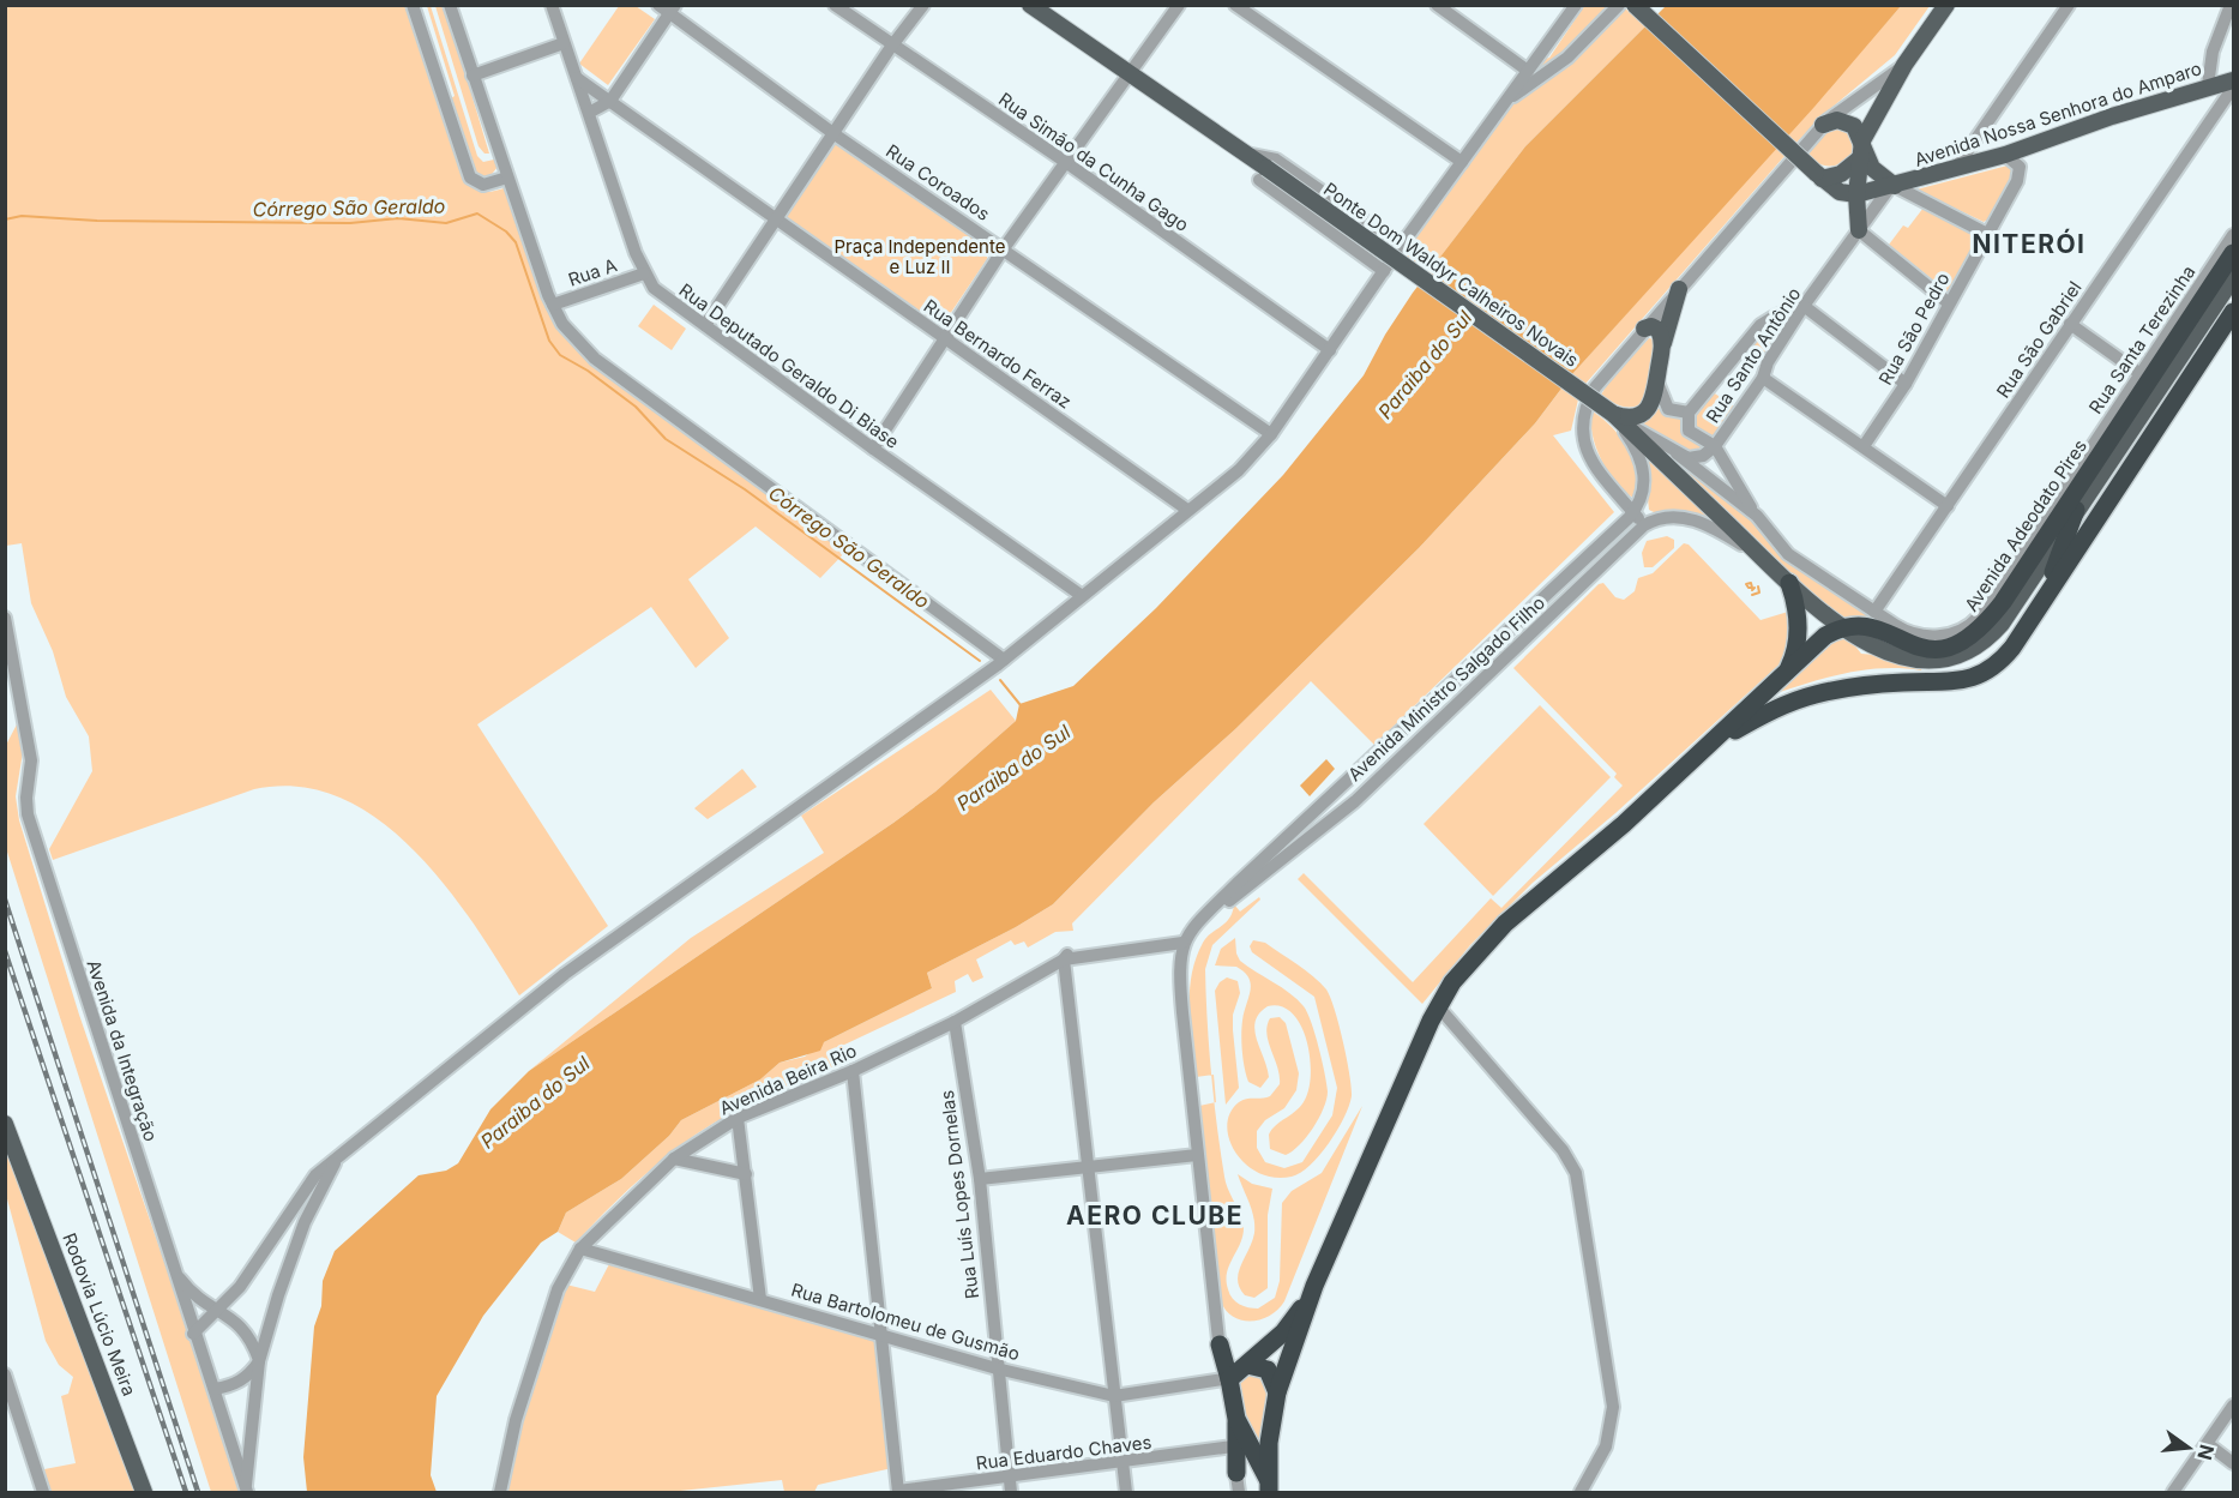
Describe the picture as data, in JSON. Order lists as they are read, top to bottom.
{
  "streets": {
    "highway": ["Avenida Adeodato Pires"],
    "main road": ["Avenida Nossa Senhora do Amparo", "Ponte Dom Waldyr Calheiros Novais", "Rodovia Lúcio Meira"],
    "street": [
      "Rua Simão da Cunha Gago",
      "Rua Coroados",
      "Rua A",
      "Rua São Pedro",
      "Rua São Gabriel",
      "Rua Santa Terezinha",
      "Rua Bernardo Ferraz",
      "Rua Santo Antônio",
      "Rua Deputado Geraldo Di Biase",
      "Avenida Ministro Salgado Filho",
      "Avenida da Integração",
      "Avenida Beira Rio",
      "Rua Luís Lopes Dornelas",
      "Rua Bartolomeu de Gusmão",
      "Rua Eduardo Chaves"
    ]
  },
  "crossings": [
    ["Avenida Nossa Senhora do Amparo", "Rua São Pedro"],
    ["Avenida Nossa Senhora do Amparo", "Rua Santo Antônio"],
    ["Rua A", "Rua Deputado Geraldo Di Biase"],
    ["Ponte Dom Waldyr Calheiros Novais", "Avenida Ministro Salgado Filho"],
    ["Rua São Gabriel", "Rua Santa Terezinha"],
    ["Rua Bernardo Ferraz", "Rua Deputado Geraldo Di Biase"],
    ["Avenida Ministro Salgado Filho", "Avenida Beira Rio"],
    ["Avenida Beira Rio", "Rua Luís Lopes Dornelas"],
    ["Avenida Beira Rio", "Rua Bartolomeu de Gusmão"],
    ["Rua Luís Lopes Dornelas", "Rua Bartolomeu de Gusmão"],
    ["Rua Luís Lopes Dornelas", "Rua Eduardo Chaves"]
  ],
  "districts": ["NITERÓI", "AERO CLUBE"],
  "water": ["Córrego São Geraldo", "Paraiba do Sul"],
  "parks": ["Praça Independente e Luz II"],
  "north": "right"
}
